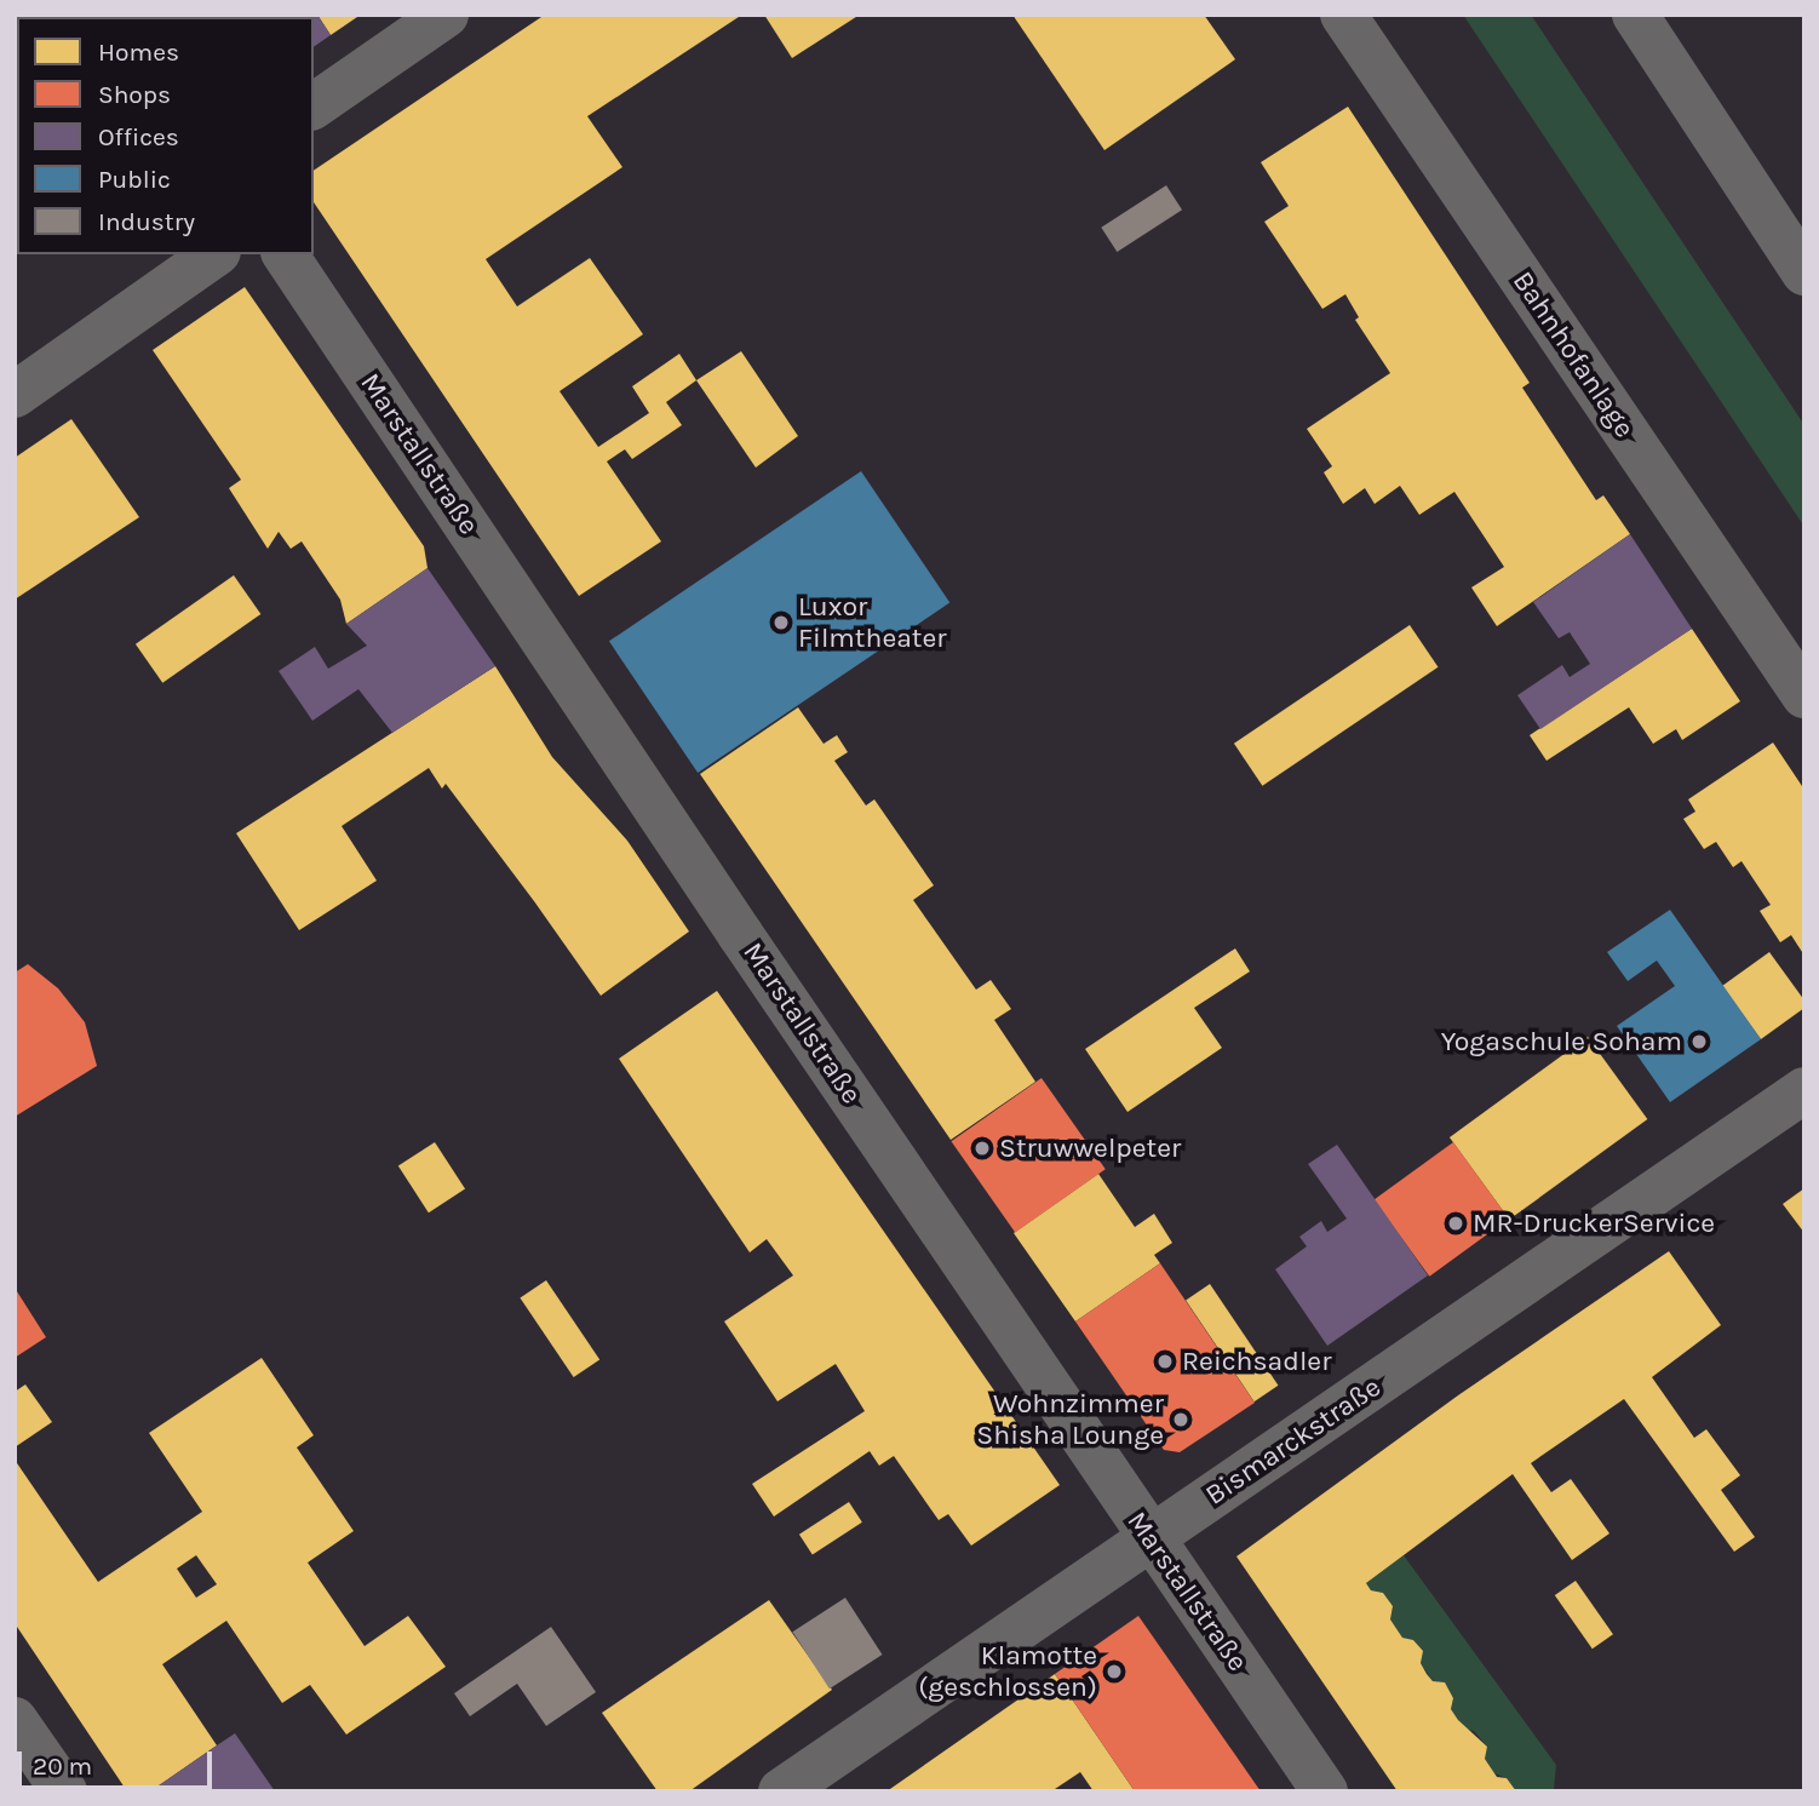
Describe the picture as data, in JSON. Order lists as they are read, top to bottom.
{
  "streets": {
    "street": ["Bahnhofanlage", "Marstallstraße", "Bismarckstraße"]
  },
  "crossings": [
    ["Marstallstraße", "Bismarckstraße"]
  ],
  "places": [
    "Luxor Filmtheater",
    "Yogaschule Soham",
    "Struwwelpeter",
    "MR-DruckerService",
    "Reichsadler",
    "Wohnzimmer Shisha Lounge",
    "Klamotte (geschlossen)"
  ],
  "legend": [
    "Homes",
    "Shops",
    "Offices",
    "Public",
    "Industry"
  ],
  "scale_bar": "20 m"
}
